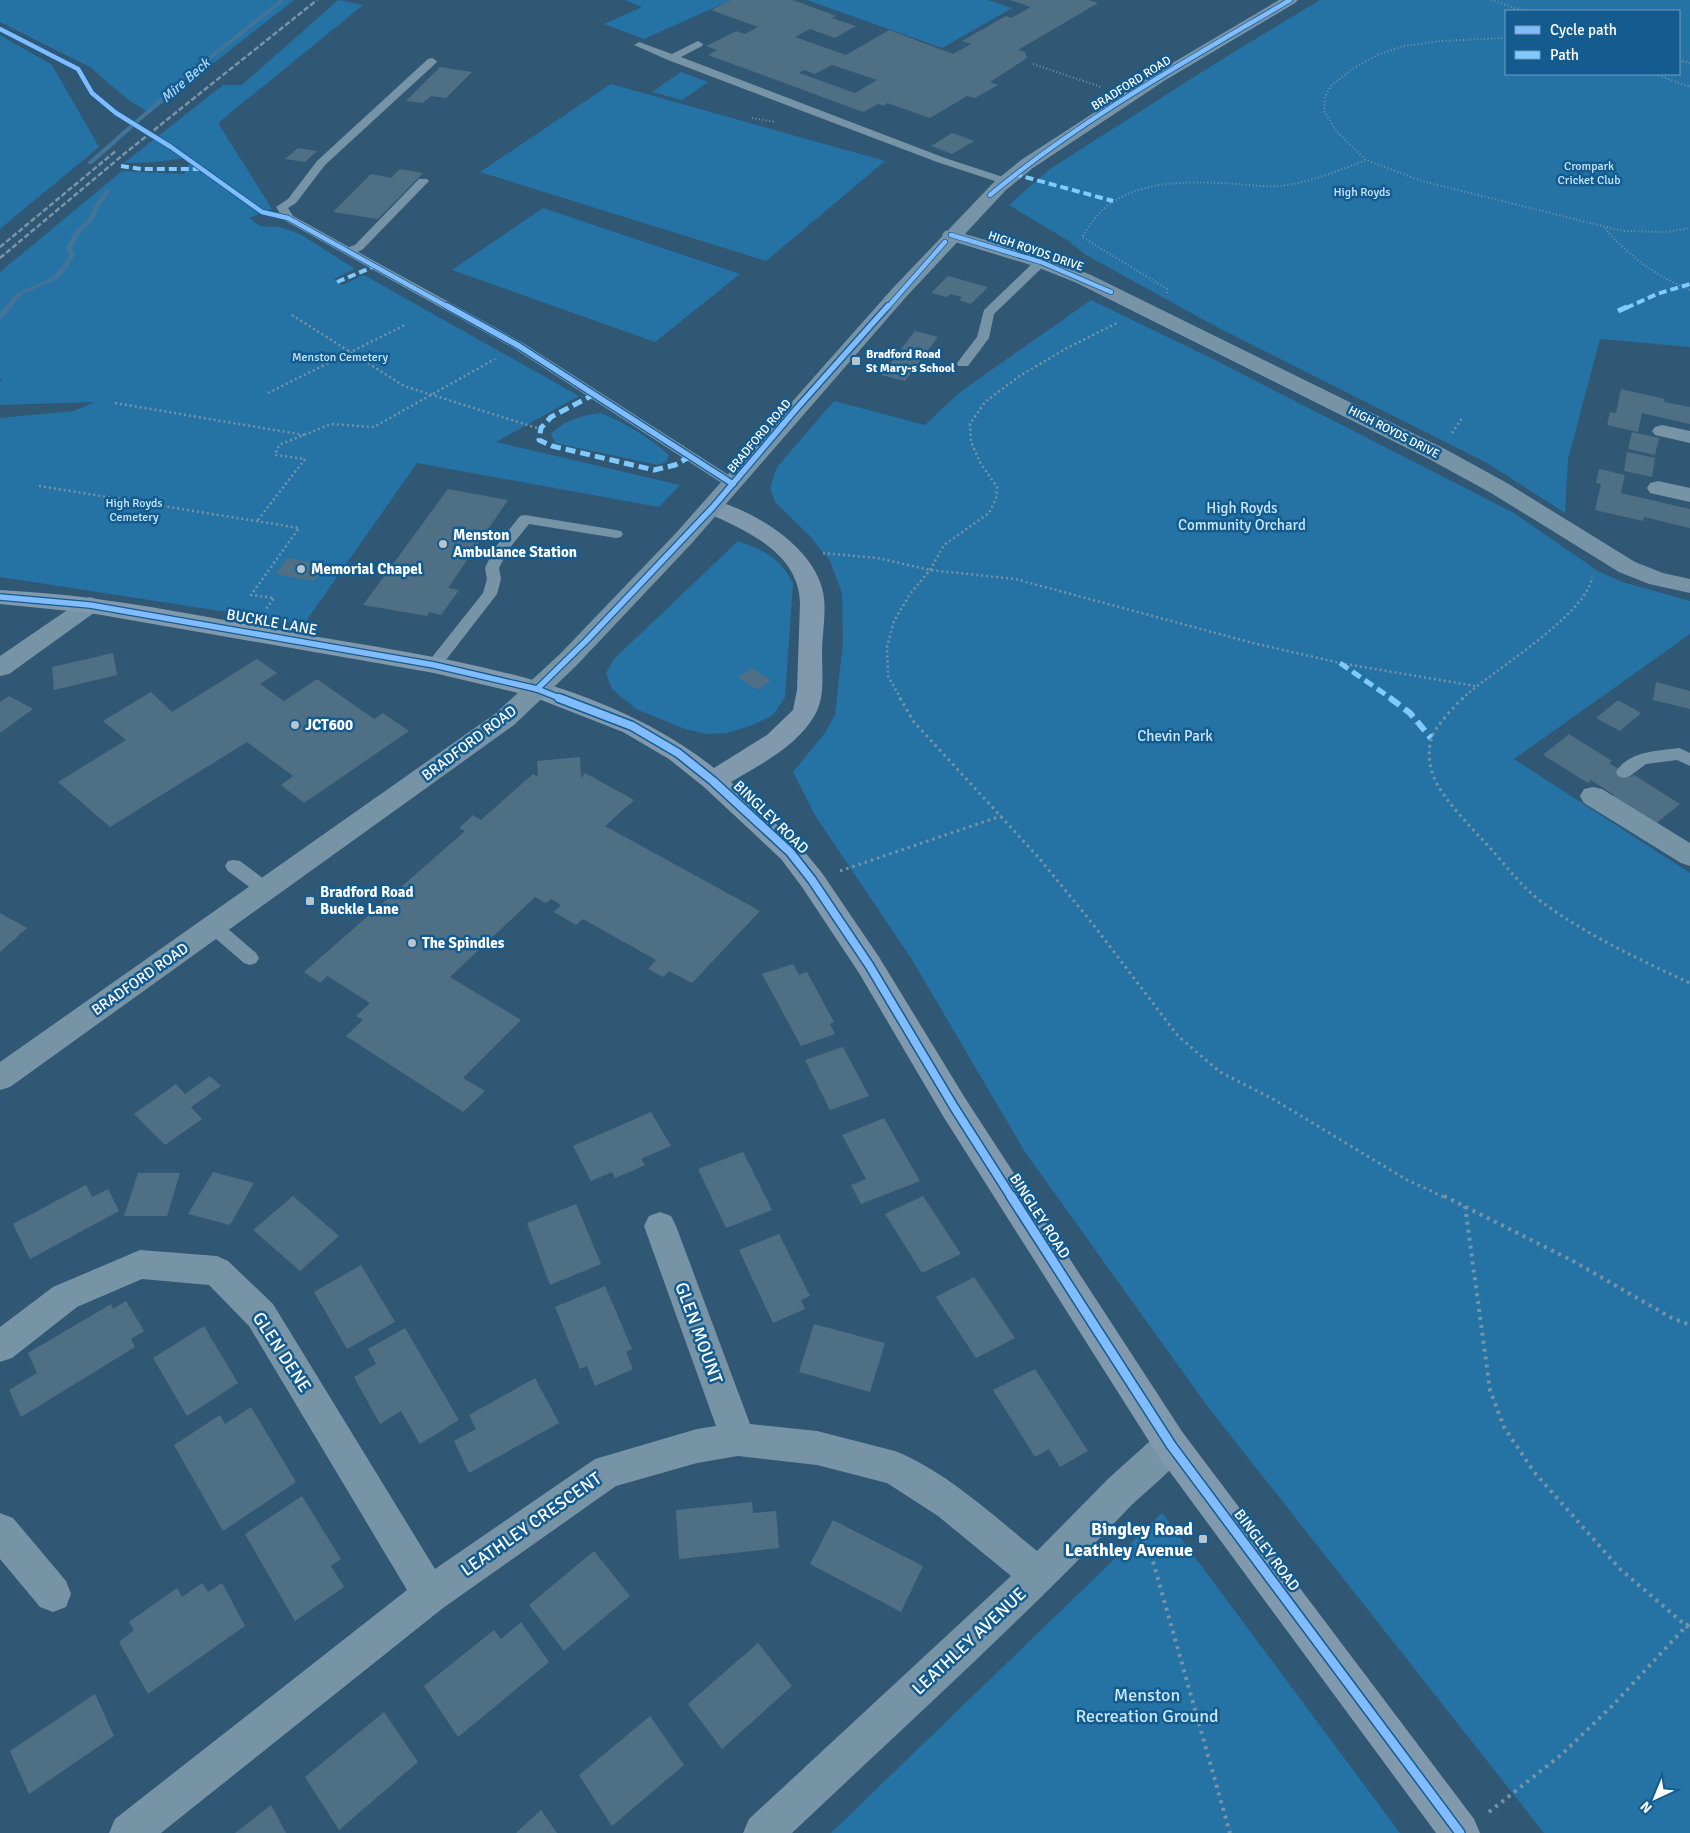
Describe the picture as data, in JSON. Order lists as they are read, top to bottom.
{
  "streets": {
    "main road": ["BRADFORD ROAD"],
    "street": [
      "HIGH ROYDS DRIVE",
      "BUCKLE LANE",
      "BINGLEY ROAD",
      "GLEN MOUNT",
      "GLEN DENE",
      "LEATHLEY CRESCENT",
      "LEATHLEY AVENUE"
    ]
  },
  "crossings": [
    ["BRADFORD ROAD", "HIGH ROYDS DRIVE"],
    ["BRADFORD ROAD", "BUCKLE LANE"],
    ["BRADFORD ROAD", "BINGLEY ROAD"],
    ["BUCKLE LANE", "BINGLEY ROAD"],
    ["BINGLEY ROAD", "LEATHLEY AVENUE"],
    ["GLEN MOUNT", "LEATHLEY CRESCENT"],
    ["GLEN DENE", "LEATHLEY CRESCENT"],
    ["LEATHLEY CRESCENT", "LEATHLEY AVENUE"]
  ],
  "water": ["Mire Beck"],
  "parks": [
    "Crompark Cricket Club",
    "High Royds",
    "Menston Cemetery",
    "High Royds Cemetery",
    "High Royds Community Orchard",
    "Chevin Park",
    "Menston Recreation Ground"
  ],
  "places": {
    "transit": ["Bradford Road St Mary-s School", "Bradford Road Buckle Lane", "Bingley Road Leathley Avenue"],
    "other": [
      "Menston Ambulance Station",
      "Memorial Chapel",
      "JCT600",
      "The Spindles"
    ]
  },
  "legend": ["Cycle path", "Path"],
  "north": "bottom left"
}
